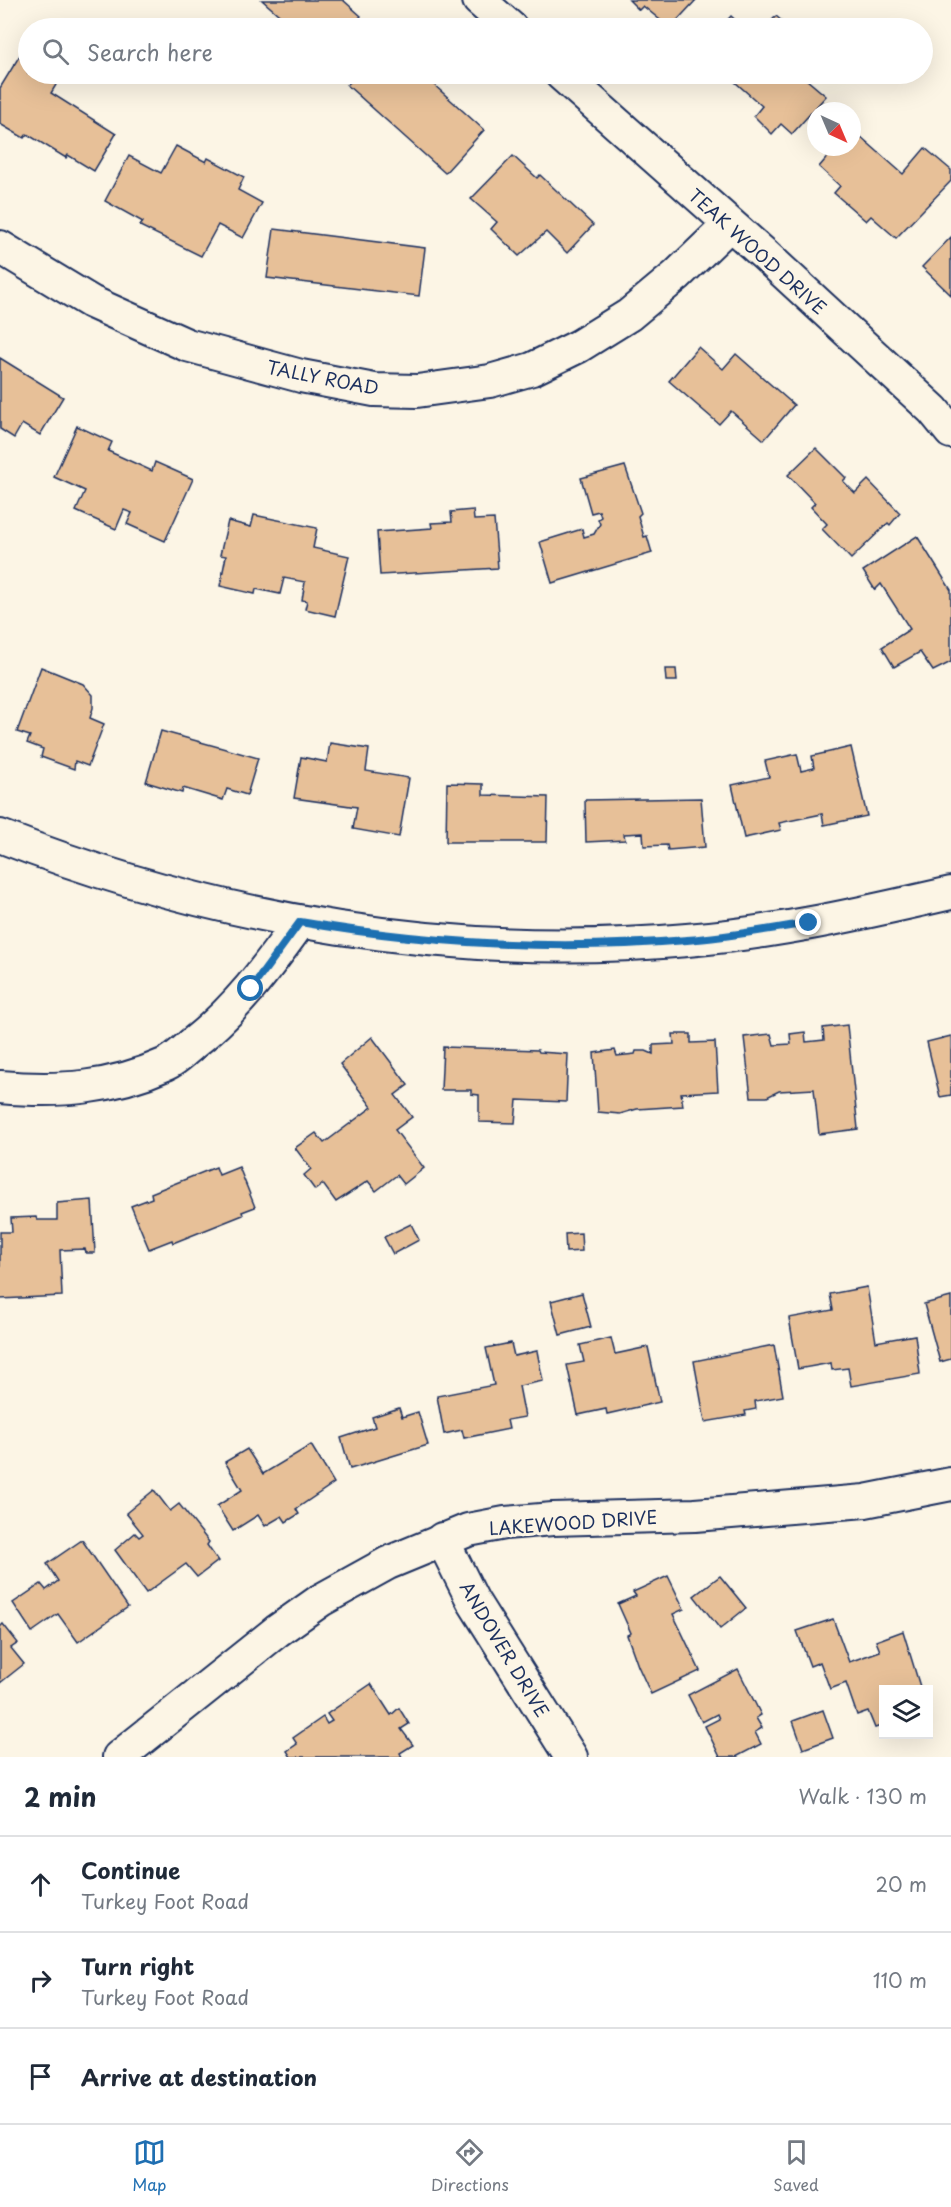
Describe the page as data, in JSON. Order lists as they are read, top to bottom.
{
  "streets": {
    "street": [
      "TEAK WOOD DRIVE",
      "TALLY ROAD",
      "LAKEWOOD DRIVE",
      "ANDOVER DRIVE"
    ]
  },
  "crossings": [
    ["TEAK WOOD DRIVE", "TALLY ROAD"],
    ["LAKEWOOD DRIVE", "ANDOVER DRIVE"]
  ],
  "north": "bottom right",
  "page": {
    "search": "Search here",
    "heading": ["2 min", "Walk · 130 m"],
    "list": [
      ["Continue", "Turkey Foot Road", "20 m"],
      ["Turn right", "Turkey Foot Road", "110 m"],
      "Arrive at destination"
    ],
    "nav": ["Map", "Directions", "Saved"]
  }
}
